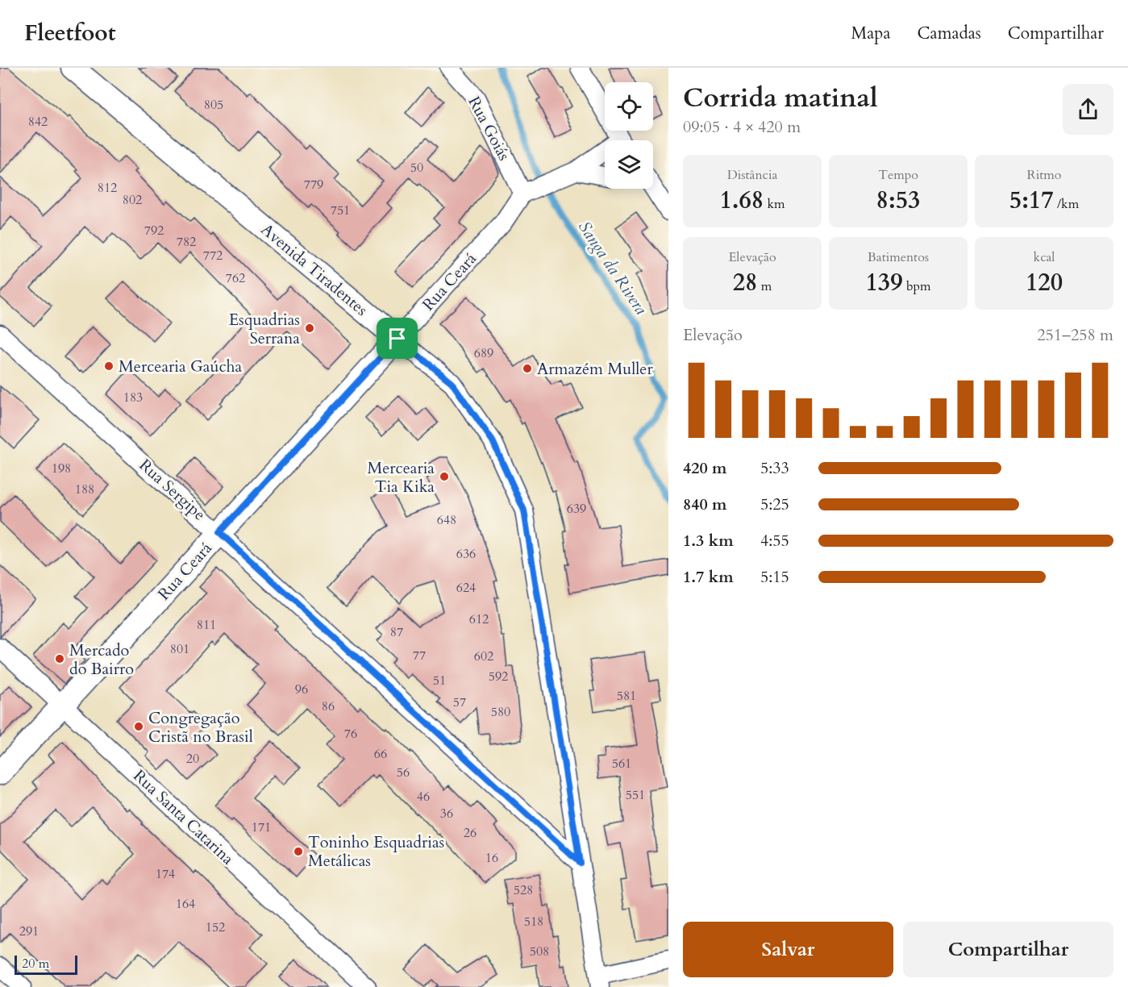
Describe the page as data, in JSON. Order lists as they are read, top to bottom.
{
  "streets": {
    "street": [
      "Rua Goiás",
      "Avenida Tiradentes",
      "Rua Ceará",
      "Rua Sergipe",
      "Rua Santa Catarina"
    ]
  },
  "crossings": [
    ["Rua Goiás", "Rua Ceará"],
    ["Avenida Tiradentes", "Rua Ceará"],
    ["Avenida Tiradentes", "Rua Sergipe"],
    ["Rua Ceará", "Rua Sergipe"],
    ["Rua Ceará", "Rua Santa Catarina"]
  ],
  "water": ["Sanga da Rivera"],
  "places": [
    "Esquadrias Serrana",
    "Mercearia Gaúcha",
    "Armazém Muller",
    "Mercearia Tia Kika",
    "Mercado do Bairro",
    "Congregação Cristã no Brasil",
    "Toninho Esquadrias Metálicas"
  ],
  "house_numbers": [
    "805",
    "842",
    "50",
    "779",
    "812",
    "802",
    "751",
    "792",
    "782",
    "772",
    "762",
    "689",
    "183",
    "198",
    "188",
    "639",
    "648",
    "636",
    "624",
    "612",
    "811",
    "87",
    "801",
    "77",
    "602",
    "592",
    "51",
    "96",
    "581",
    "57",
    "86",
    "580",
    "76",
    "66",
    "20",
    "561",
    "56",
    "551",
    "46",
    "36",
    "171",
    "26",
    "16",
    "174",
    "528",
    "164",
    "518",
    "152",
    "291",
    "508"
  ],
  "scale_bar": "20 m",
  "page": {
    "header": "Fleetfoot",
    "nav": ["Mapa", "Camadas", "Compartilhar"],
    "heading": ["Corrida matinal", "09:05 · 4 × 420 m"],
    "stats": [
      ["Distância", "1.68 km"],
      ["Tempo", "8:53"],
      ["Ritmo", "5:17 /km"],
      ["Elevação", "28 m"],
      ["Batimentos", "139 bpm"],
      ["kcal", "120"]
    ],
    "chart": ["Elevação", "251–258 m"],
    "list": [
      {
        "name": "420 m",
        "note": "5:33"
      },
      {
        "name": "840 m",
        "note": "5:25"
      },
      {
        "name": "1.3 km",
        "note": "4:55"
      },
      {
        "name": "1.7 km",
        "note": "5:15"
      }
    ],
    "buttons": ["Salvar", "Compartilhar"],
    "scale": "20 m"
  }
}
